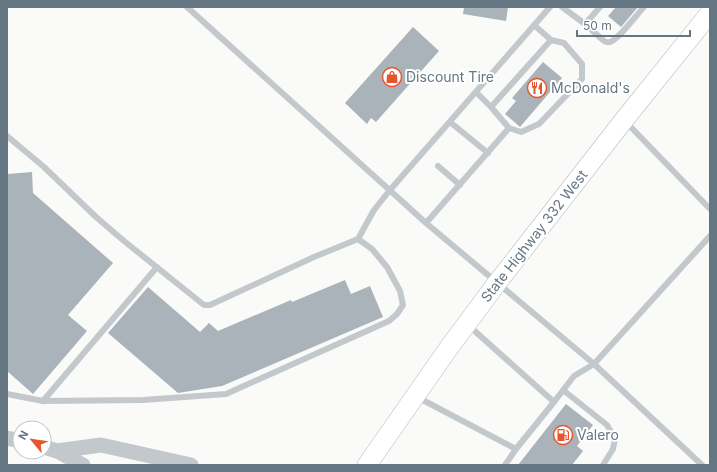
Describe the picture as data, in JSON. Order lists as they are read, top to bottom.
{
  "streets": {
    "main road": ["State Highway 332 West"]
  },
  "places": {
    "shop": ["Discount Tire"],
    "restaurant": ["McDonald's"],
    "fuel station": ["Valero"]
  },
  "scale_bar": "50 m",
  "north": "top left"
}
